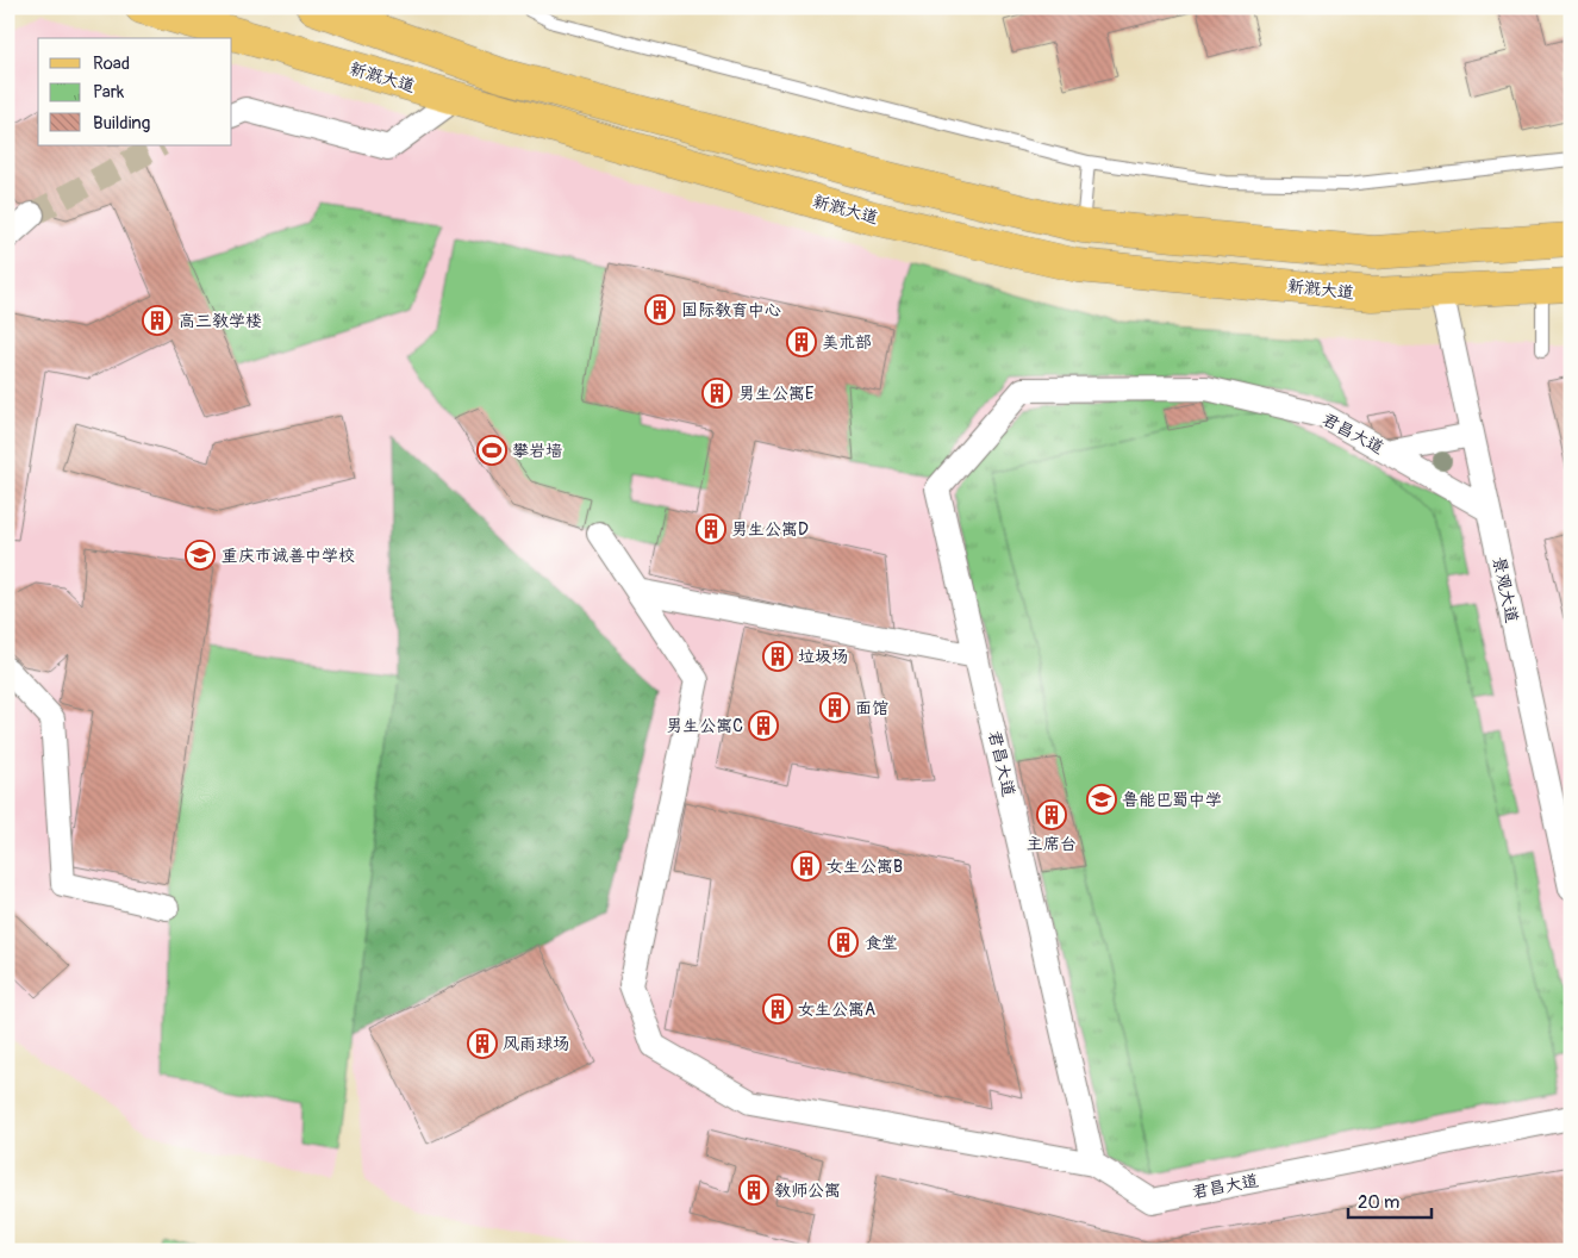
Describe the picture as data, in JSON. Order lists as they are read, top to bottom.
{
  "streets": {
    "main road": ["新溉大道"],
    "street": ["君昌大道", "景观大道"]
  },
  "crossings": [
    ["新溉大道", "景观大道"],
    ["君昌大道", "景观大道"]
  ],
  "places": {
    "building": [
      "国际教育中心",
      "高三教学楼",
      "美术部",
      "男生公寓E",
      "男生公寓D",
      "垃圾场",
      "面馆",
      "男生公寓C",
      "主席台",
      "女生公寓B",
      "食堂",
      "女生公寓A",
      "风雨球场",
      "教师公寓"
    ],
    "sports": ["攀岩墙"],
    "school or university": ["重庆市诚善中学校", "鲁能巴蜀中学"]
  },
  "legend": ["Road", "Park", "Building"],
  "scale_bar": "20 m"
}
